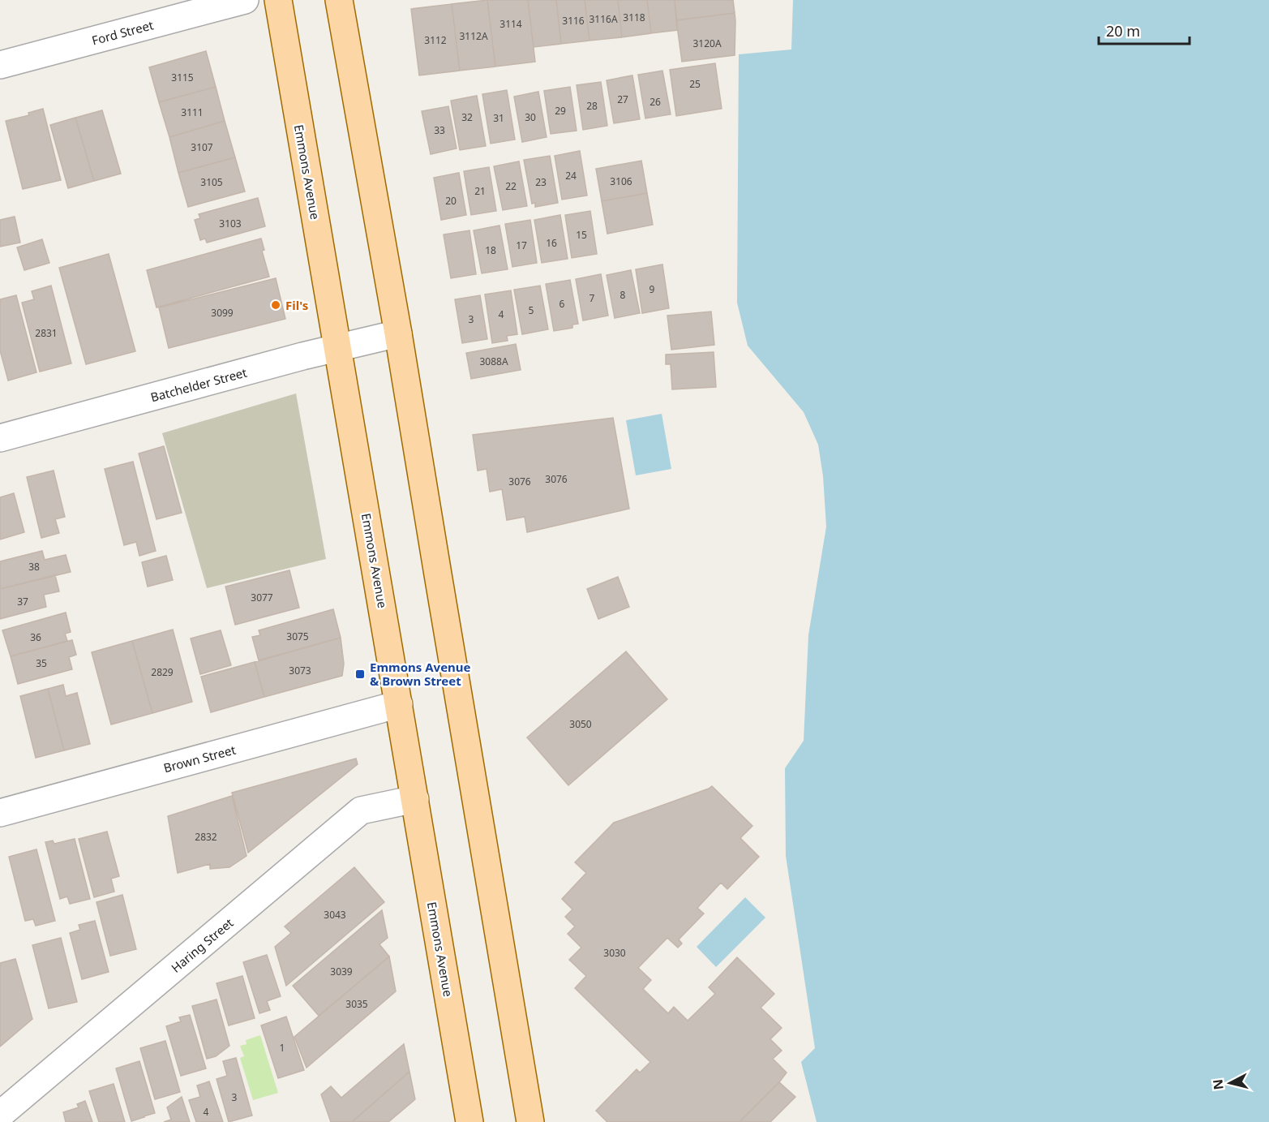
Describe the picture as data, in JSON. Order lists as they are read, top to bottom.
{
  "streets": {
    "main road": ["Emmons Avenue"],
    "street": [
      "Ford Street",
      "Batchelder Street",
      "Brown Street",
      "Haring Street"
    ]
  },
  "crossings": [
    ["Emmons Avenue", "Batchelder Street"],
    ["Emmons Avenue", "Brown Street"],
    ["Emmons Avenue", "Haring Street"]
  ],
  "places": {
    "other": ["Fil's"],
    "transit": ["Emmons Avenue & Brown Street"]
  },
  "house_numbers": [
    "3118",
    "3116A",
    "3116",
    "3114",
    "3112A",
    "3112",
    "3120A",
    "3115",
    "25",
    "27",
    "26",
    "28",
    "29",
    "3111",
    "32",
    "30",
    "31",
    "33",
    "3107",
    "24",
    "3106",
    "3105",
    "23",
    "22",
    "21",
    "20",
    "3103",
    "15",
    "16",
    "17",
    "18",
    "9",
    "8",
    "7",
    "6",
    "5",
    "3099",
    "4",
    "3",
    "2831",
    "3088A",
    "3076",
    "3076",
    "38",
    "3077",
    "37",
    "3075",
    "36",
    "35",
    "3073",
    "2829",
    "3050",
    "2832",
    "3043",
    "3030",
    "3039",
    "3035",
    "1",
    "3",
    "4"
  ],
  "scale_bar": "20 m",
  "north": "left"
}
